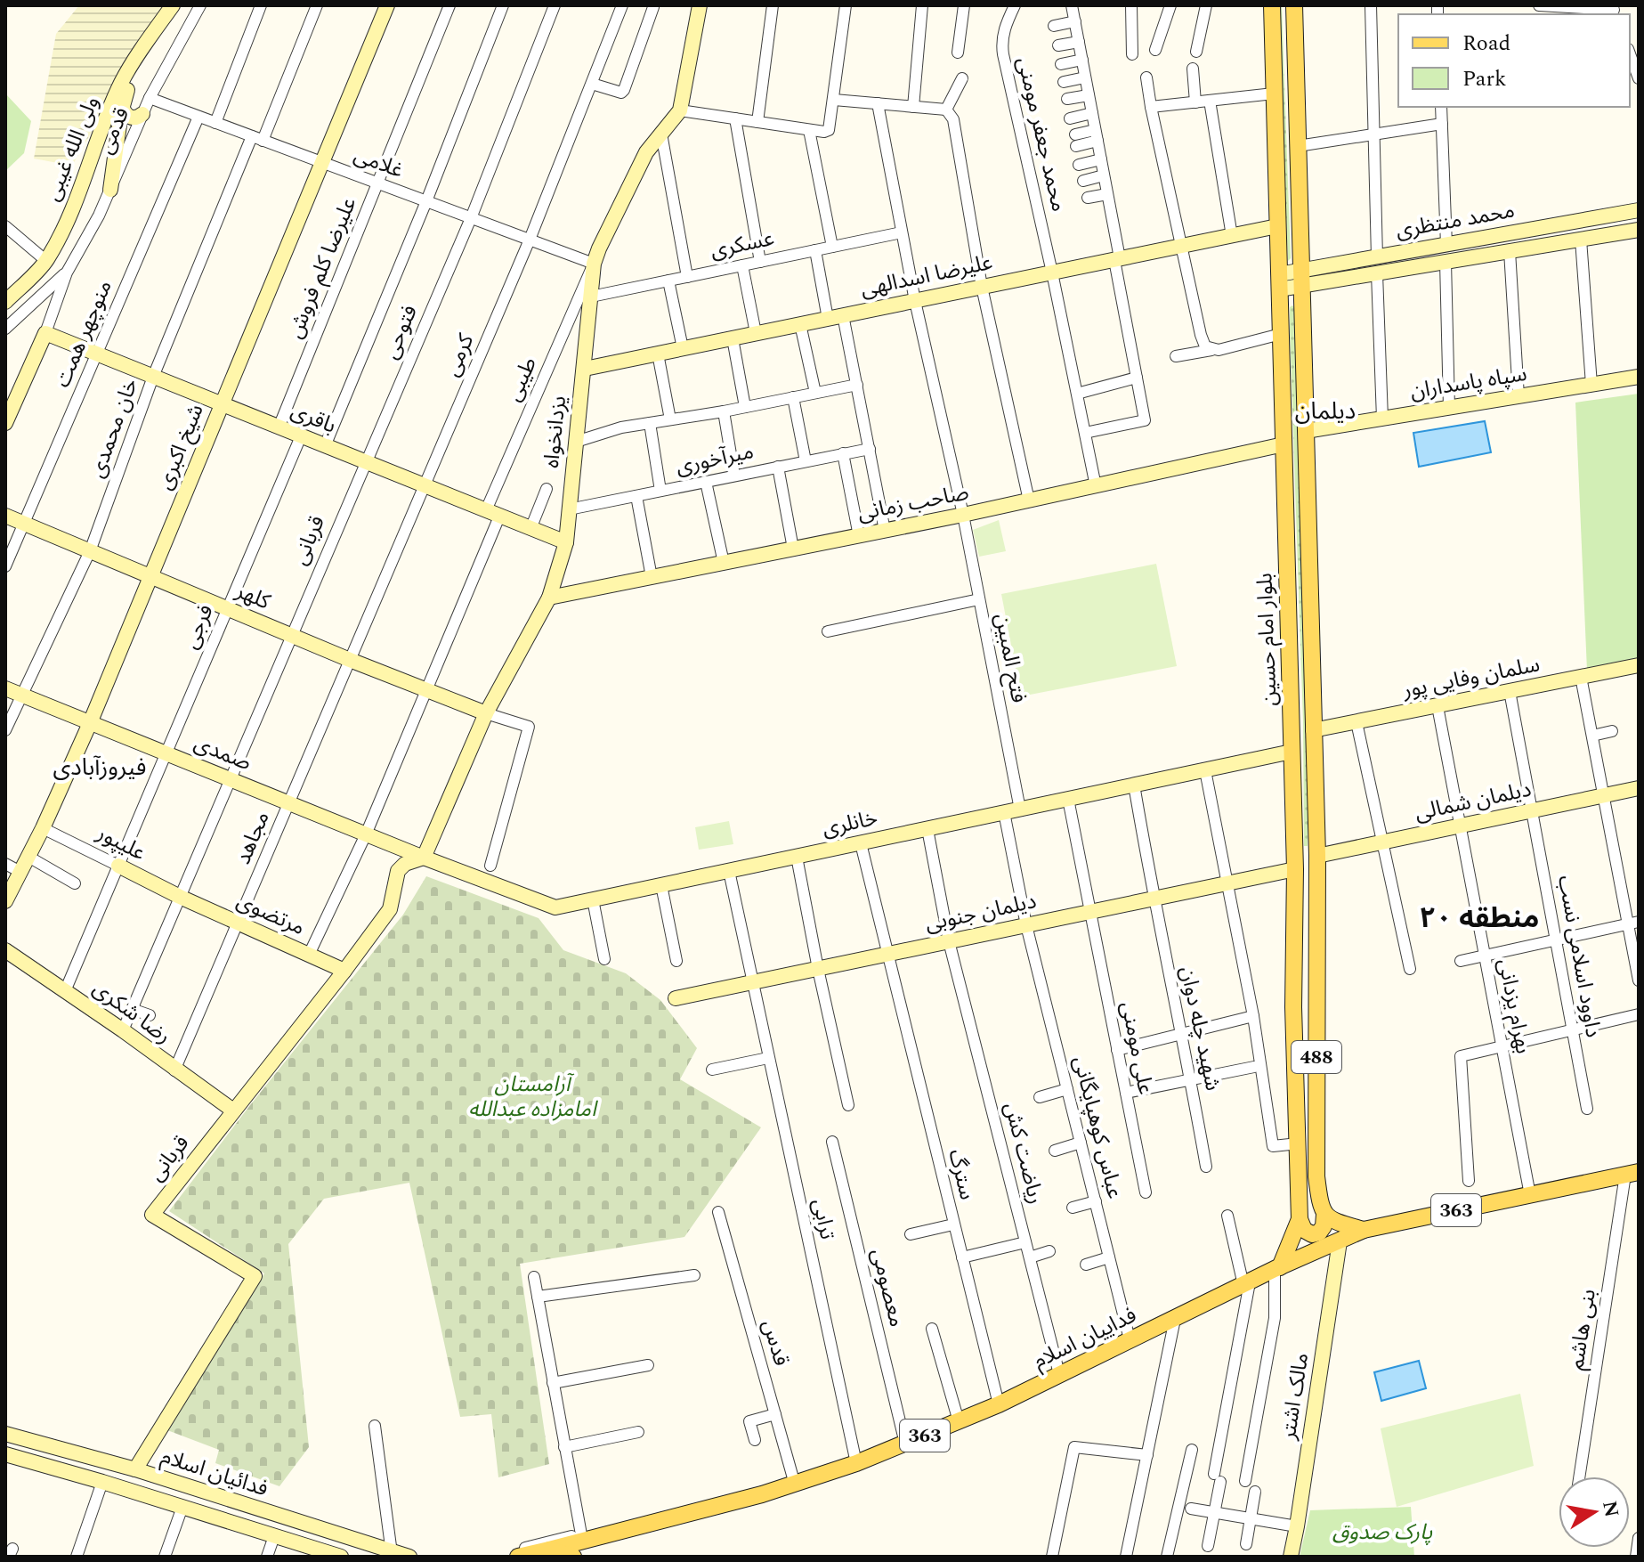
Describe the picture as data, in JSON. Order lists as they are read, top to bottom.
{
  "streets": {
    "main road": [
      "بلوار امام حسین",
      "488",
      "363",
      "فداییان اسلام"
    ],
    "street": [
      "قدمی",
      "محمد جعفر مومنی",
      "ولی الله غیبی",
      "غلامی",
      "محمد منتظری",
      "عسکری",
      "علیرضا کلم فروش",
      "علیرضا اسدالهی",
      "فتوحی",
      "منوچهر همت",
      "کرمی",
      "طیبی",
      "سپاه پاسداران",
      "باقری",
      "خان محمدی",
      "یزدانخواه",
      "شیخ اکبری",
      "میرآخوری",
      "صاحب زمانی",
      "قربانی",
      "کلهر",
      "فرجی",
      "فتح المبین",
      "سلمان وفایی پور",
      "صمدی",
      "دیلمان شمالی",
      "خانلری",
      "مجاهد",
      "علیپور",
      "دیلمان جنوبی",
      "مرتضوی",
      "داوود اسلامی نسب",
      "بهرام یزدانی",
      "رضا شکری",
      "شهید چله دوان",
      "علی مومنی",
      "عباس کوهپایگانی",
      "ریاضت کش",
      "سترگ",
      "ترابی",
      "معصومی",
      "بنی هاشم",
      "قدس",
      "مالک اشتر",
      "فدائیان اسلام"
    ]
  },
  "crossings": [
    ["قدمی", "غلامی"],
    ["محمد جعفر مومنی", "علیرضا اسدالهی"],
    ["محمد جعفر مومنی", "صاحب زمانی"],
    ["غلامی", "علیرضا کلم فروش"],
    ["غلامی", "فتوحی"],
    ["غلامی", "منوچهر همت"],
    ["غلامی", "کرمی"],
    ["غلامی", "طیبی"],
    ["غلامی", "خان محمدی"],
    ["غلامی", "یزدانخواه"],
    ["غلامی", "شیخ اکبری"],
    ["محمد منتظری", "بلوار امام حسین"],
    ["عسکری", "یزدانخواه"],
    ["عسکری", "فتح المبین"],
    ["علیرضا کلم فروش", "باقری"],
    ["علیرضا اسدالهی", "یزدانخواه"],
    ["علیرضا اسدالهی", "بلوار امام حسین"],
    ["علیرضا اسدالهی", "فتح المبین"],
    ["فتوحی", "باقری"],
    ["فتوحی", "قربانی"],
    ["منوچهر همت", "باقری"],
    ["منوچهر همت", "کلهر"],
    ["کرمی", "باقری"],
    ["کرمی", "کلهر"],
    ["کرمی", "مجاهد"],
    ["طیبی", "باقری"],
    ["طیبی", "یزدانخواه"],
    ["طیبی", "کلهر"],
    ["طیبی", "صمدی"],
    ["طیبی", "مرتضوی"],
    ["سپاه پاسداران", "بلوار امام حسین"],
    ["باقری", "خان محمدی"],
    ["باقری", "یزدانخواه"],
    ["باقری", "شیخ اکبری"],
    ["باقری", "قربانی"],
    ["باقری", "فرجی"],
    ["خان محمدی", "کلهر"],
    ["خان محمدی", "صمدی"],
    ["یزدانخواه", "میرآخوری"],
    ["یزدانخواه", "صاحب زمانی"],
    ["یزدانخواه", "قربانی"],
    ["یزدانخواه", "کلهر"],
    ["یزدانخواه", "صمدی"],
    ["یزدانخواه", "خانلری"],
    ["شیخ اکبری", "کلهر"],
    ["شیخ اکبری", "صمدی"],
    ["شیخ اکبری", "علیپور"],
    ["صاحب زمانی", "بلوار امام حسین"],
    ["صاحب زمانی", "فتح المبین"],
    ["قربانی", "کلهر"],
    ["قربانی", "صمدی"],
    ["قربانی", "خانلری"],
    ["قربانی", "علیپور"],
    ["قربانی", "مرتضوی"],
    ["قربانی", "رضا شکری"],
    ["قربانی", "فدائیان اسلام"],
    ["کلهر", "فرجی"],
    ["کلهر", "مجاهد"],
    ["فرجی", "صمدی"],
    ["فرجی", "علیپور"],
    ["فرجی", "رضا شکری"],
    ["بلوار امام حسین", "سلمان وفایی پور"],
    ["بلوار امام حسین", "دیلمان شمالی"],
    ["بلوار امام حسین", "خانلری"],
    ["بلوار امام حسین", "دیلمان جنوبی"],
    ["بلوار امام حسین", "فداییان اسلام"],
    ["فتح المبین", "خانلری"],
    ["سلمان وفایی پور", "داوود اسلامی نسب"],
    ["سلمان وفایی پور", "بهرام یزدانی"],
    ["صمدی", "خانلری"],
    ["صمدی", "مجاهد"],
    ["دیلمان شمالی", "داوود اسلامی نسب"],
    ["دیلمان شمالی", "بهرام یزدانی"],
    ["خانلری", "شهید چله دوان"],
    ["خانلری", "علی مومنی"],
    ["خانلری", "عباس کوهپایگانی"],
    ["خانلری", "ریاضت کش"],
    ["خانلری", "سترگ"],
    ["خانلری", "ترابی"],
    ["مجاهد", "مرتضوی"],
    ["مجاهد", "رضا شکری"],
    ["علیپور", "مرتضوی"],
    ["دیلمان جنوبی", "شهید چله دوان"],
    ["دیلمان جنوبی", "علی مومنی"],
    ["دیلمان جنوبی", "عباس کوهپایگانی"],
    ["دیلمان جنوبی", "ریاضت کش"],
    ["دیلمان جنوبی", "سترگ"],
    ["دیلمان جنوبی", "ترابی"],
    ["بهرام یزدانی", "فداییان اسلام"],
    ["عباس کوهپایگانی", "فداییان اسلام"],
    ["ریاضت کش", "فداییان اسلام"],
    ["سترگ", "فداییان اسلام"],
    ["ترابی", "فداییان اسلام"],
    ["معصومی", "فداییان اسلام"],
    ["بنی هاشم", "فداییان اسلام"],
    ["فداییان اسلام", "قدس"],
    ["فداییان اسلام", "مالک اشتر"]
  ],
  "districts": ["دیلمان", "فیروزآبادی", "منطقه ۲۰"],
  "parks": ["آرامستان امامزاده عبدالله", "پارک صدوق"],
  "legend": ["Road", "Park"],
  "north": "right"
}
